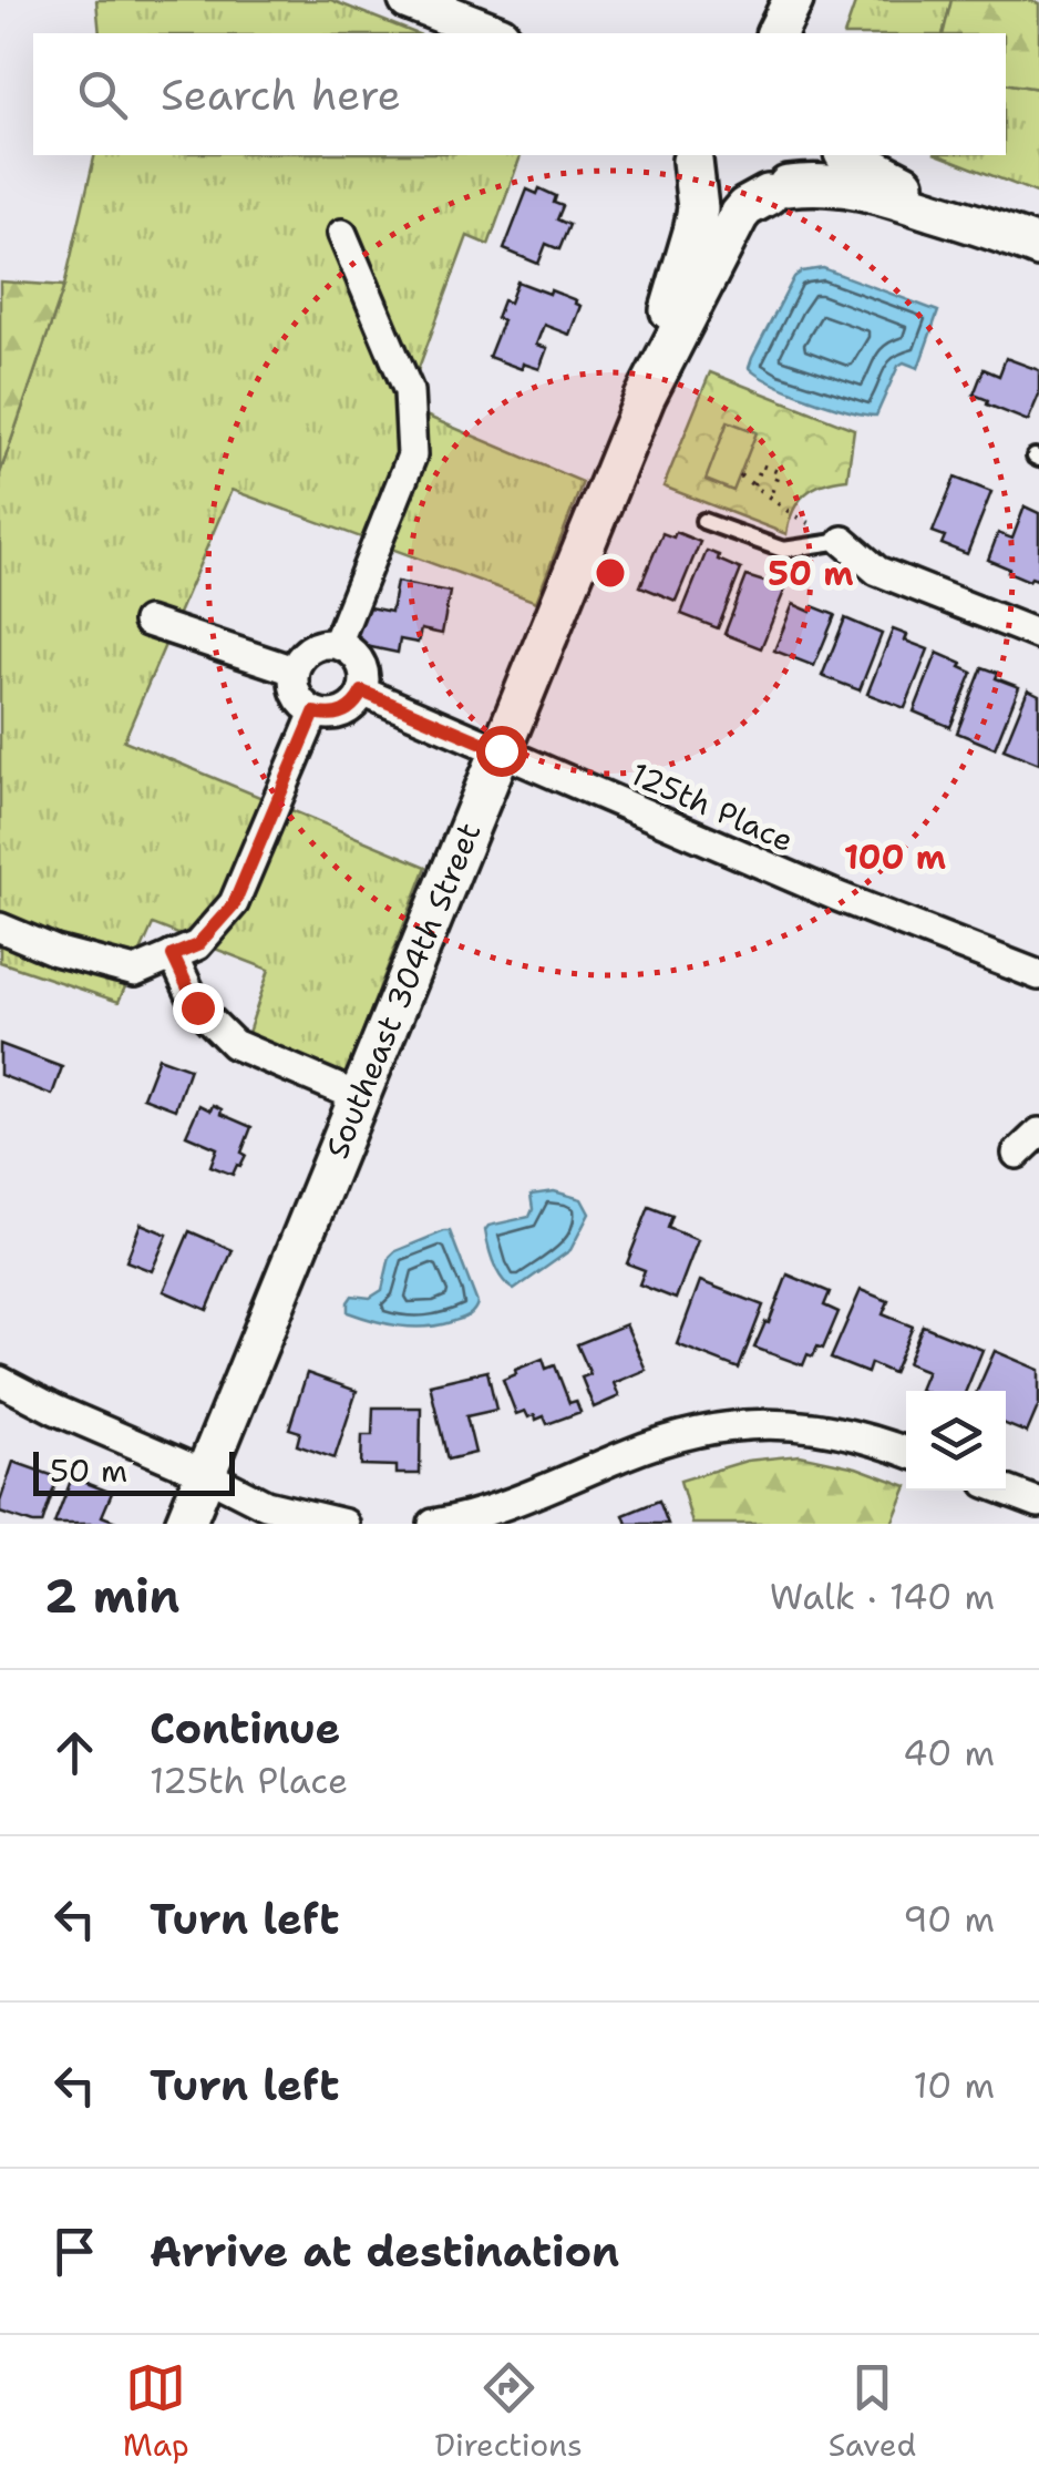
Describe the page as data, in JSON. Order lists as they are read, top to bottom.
{
  "streets": {
    "street": ["125th Place", "Southeast 304th Street"]
  },
  "crossings": [
    ["125th Place", "Southeast 304th Street"]
  ],
  "scale_bar": "50 m",
  "page": {
    "search": "Search here",
    "scale": "50 m",
    "heading": ["2 min", "Walk · 140 m"],
    "list": [
      ["Continue", "125th Place", "40 m"],
      ["Turn left", "90 m"],
      ["Turn left", "10 m"],
      "Arrive at destination"
    ],
    "nav": ["Map", "Directions", "Saved"]
  },
  "rings": ["50 m", "100 m"]
}
